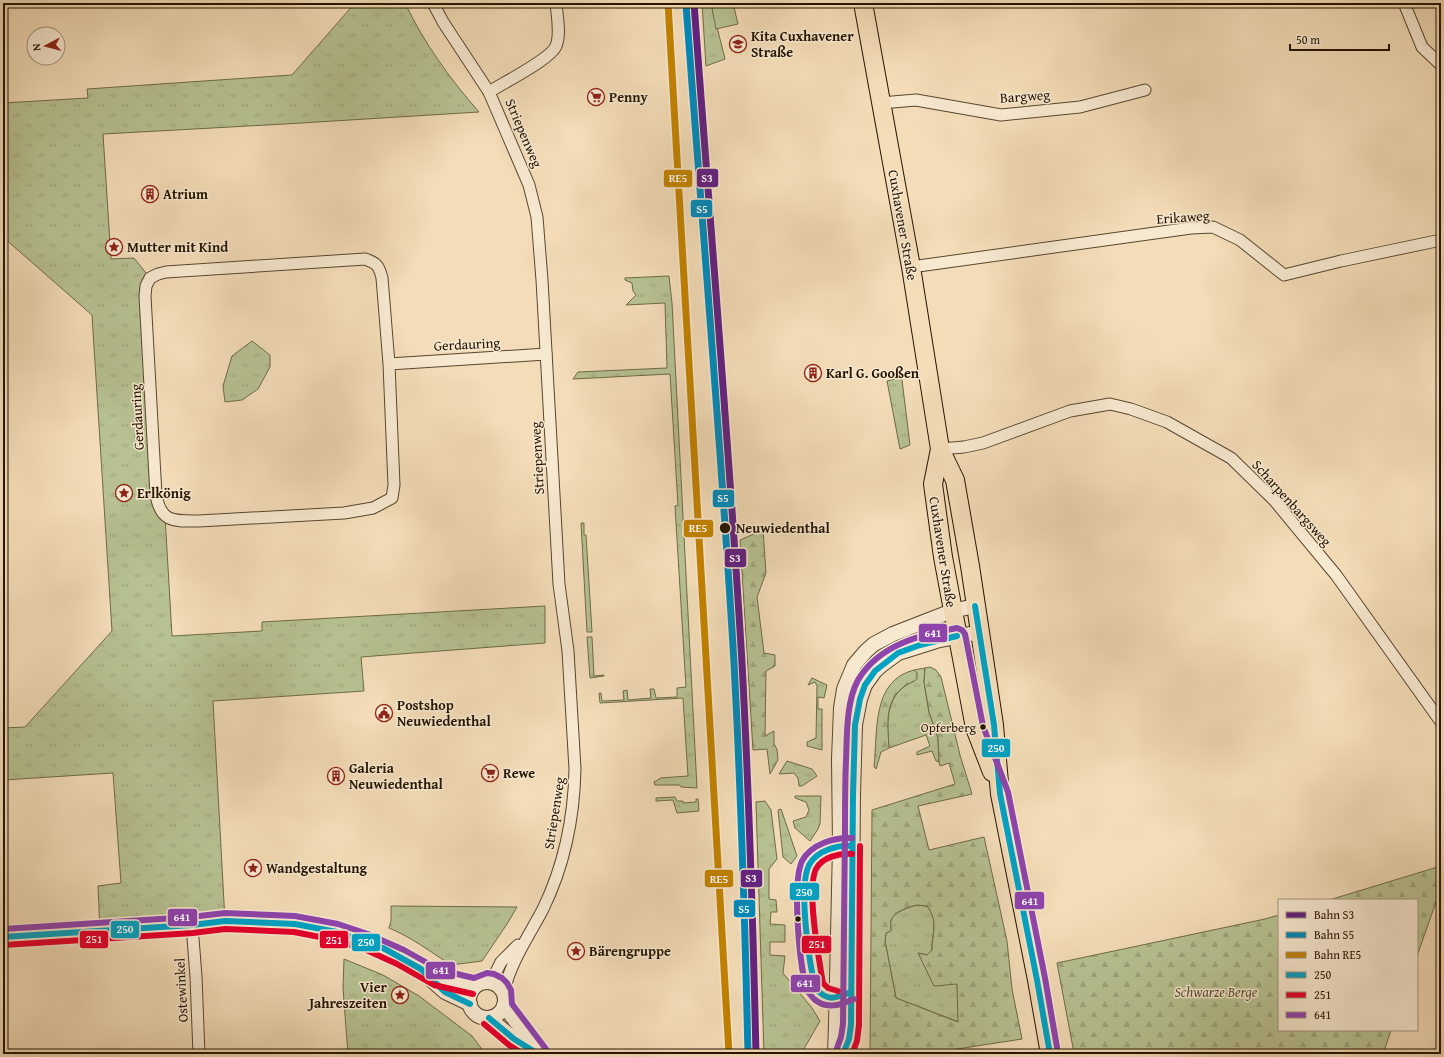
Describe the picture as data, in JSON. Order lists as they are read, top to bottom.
{
  "streets": {
    "main road": ["Cuxhavener Straße"],
    "street": [
      "Bargweg",
      "Striepenweg",
      "Erikaweg",
      "Gerdauring",
      "Scharpenbargsweg",
      "Ostewinkel"
    ]
  },
  "crossings": [
    ["Bargweg", "Cuxhavener Straße"],
    ["Striepenweg", "Gerdauring"],
    ["Erikaweg", "Cuxhavener Straße"],
    ["Cuxhavener Straße", "Scharpenbargsweg"]
  ],
  "parks": ["Schwarze Berge"],
  "places": {
    "school or university": ["Kita Cuxhavener Straße"],
    "supermarket": ["Penny", "Rewe"],
    "building": ["Atrium", "Karl G. Gooßen", "Galeria Neuwiedenthal"],
    "place": [
      "Mutter mit Kind",
      "Erlkönig",
      "Wandgestaltung",
      "Bärengruppe",
      "Vier Jahreszeiten"
    ],
    "other": ["Neuwiedenthal", "Opferberg"],
    "public building": ["Postshop Neuwiedenthal"]
  },
  "lines": [
    "rail line S3",
    "rail line RE5",
    "rail line S5",
    "transit line 250",
    "transit line 641",
    "transit line 251"
  ],
  "legend": [
    "Bahn S3",
    "Bahn S5",
    "Bahn RE5",
    "250",
    "251",
    "641"
  ],
  "scale_bar": "50 m",
  "north": "left"
}
